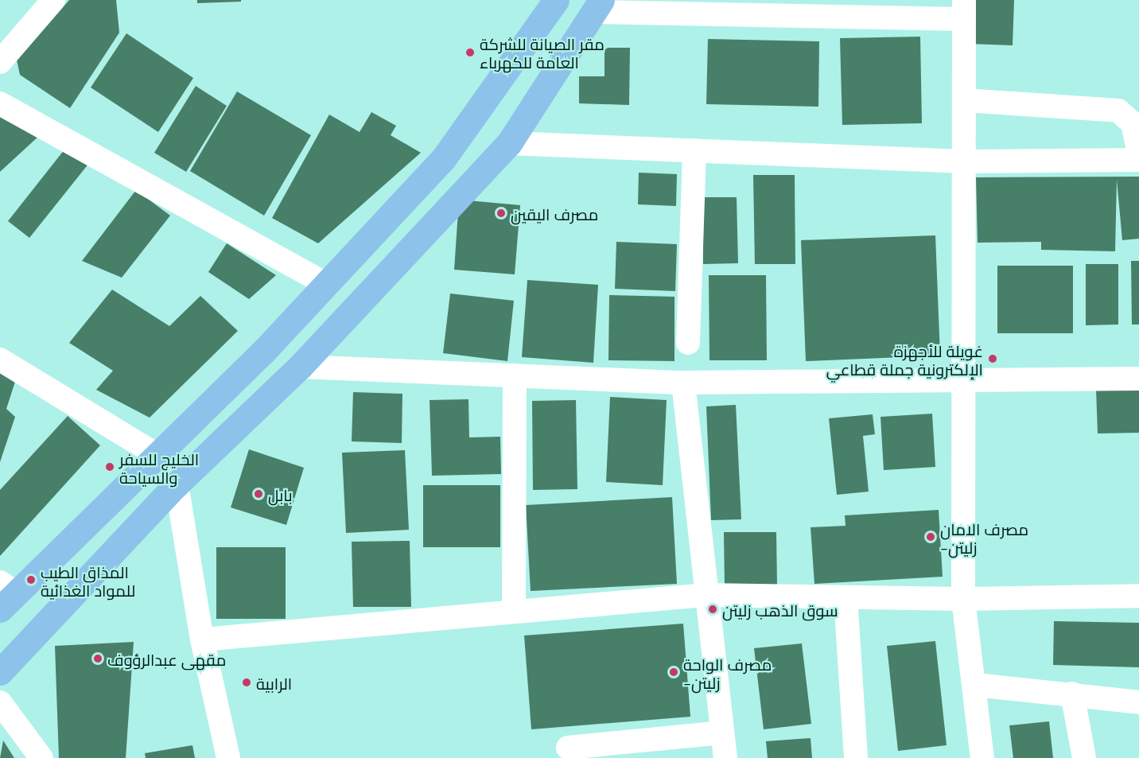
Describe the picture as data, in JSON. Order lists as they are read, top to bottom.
{
  "places": [
    "مقر الصيانة للشركة العامة للكهرباء",
    "مصرف اليقين",
    "غويلة للأجهزة الإلكترونية جملة قطاعي",
    "الخليج للسفر والسياحة",
    "بابل",
    "مصرف الامان -زليتن",
    "المذاق الطيب للمواد الغذائية",
    "سوق الذهب زليتن",
    "مقهى عبدالرؤوف",
    "مصرف الواحة -زليتن",
    "الرابية"
  ]
}
